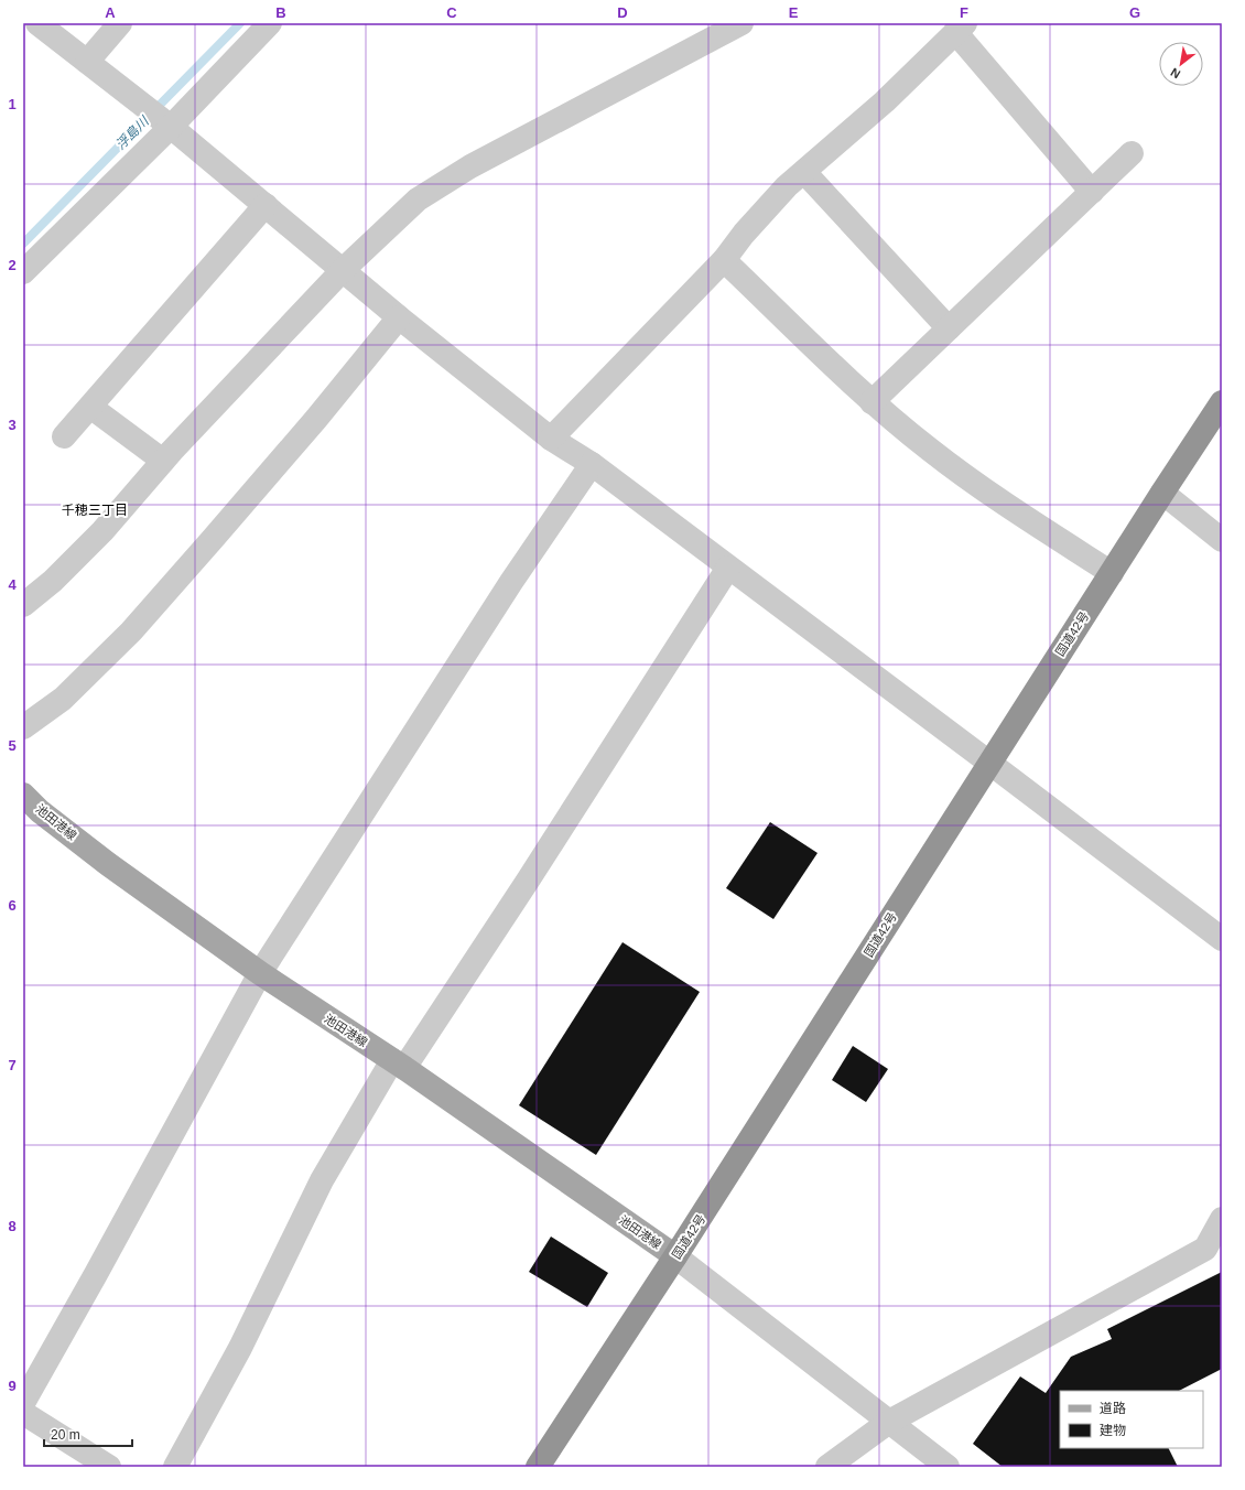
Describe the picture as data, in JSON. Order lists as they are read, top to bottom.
{
  "streets": {
    "highway": ["国道42号"],
    "main road": ["池田港線"]
  },
  "crossings": [
    ["国道42号", "池田港線"]
  ],
  "districts": ["千穂三丁目"],
  "water": ["浮島川"],
  "legend": ["道路", "建物"],
  "scale_bar": "20 m",
  "north": "bottom left",
  "grid": {
    "columns": [
      "A",
      "B",
      "C",
      "D",
      "E",
      "F",
      "G"
    ],
    "rows": [
      "1",
      "2",
      "3",
      "4",
      "5",
      "6",
      "7",
      "8",
      "9"
    ]
  }
}
